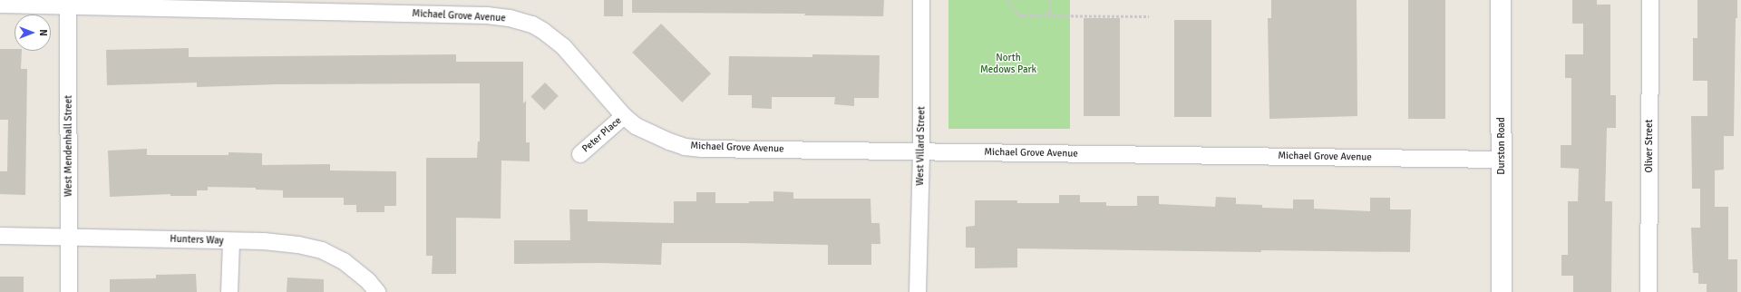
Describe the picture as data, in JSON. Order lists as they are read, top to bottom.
{
  "streets": {
    "main road": ["Durston Road"],
    "street": [
      "Michael Grove Avenue",
      "Peter Place",
      "West Mendenhall Street",
      "West Villard Street",
      "Oliver Street",
      "Hunters Way"
    ]
  },
  "crossings": [
    ["Michael Grove Avenue", "Peter Place"],
    ["Michael Grove Avenue", "West Mendenhall Street"],
    ["Michael Grove Avenue", "West Villard Street"],
    ["Michael Grove Avenue", "Durston Road"],
    ["West Mendenhall Street", "Hunters Way"]
  ],
  "parks": ["North Medows Park"],
  "north": "right"
}
